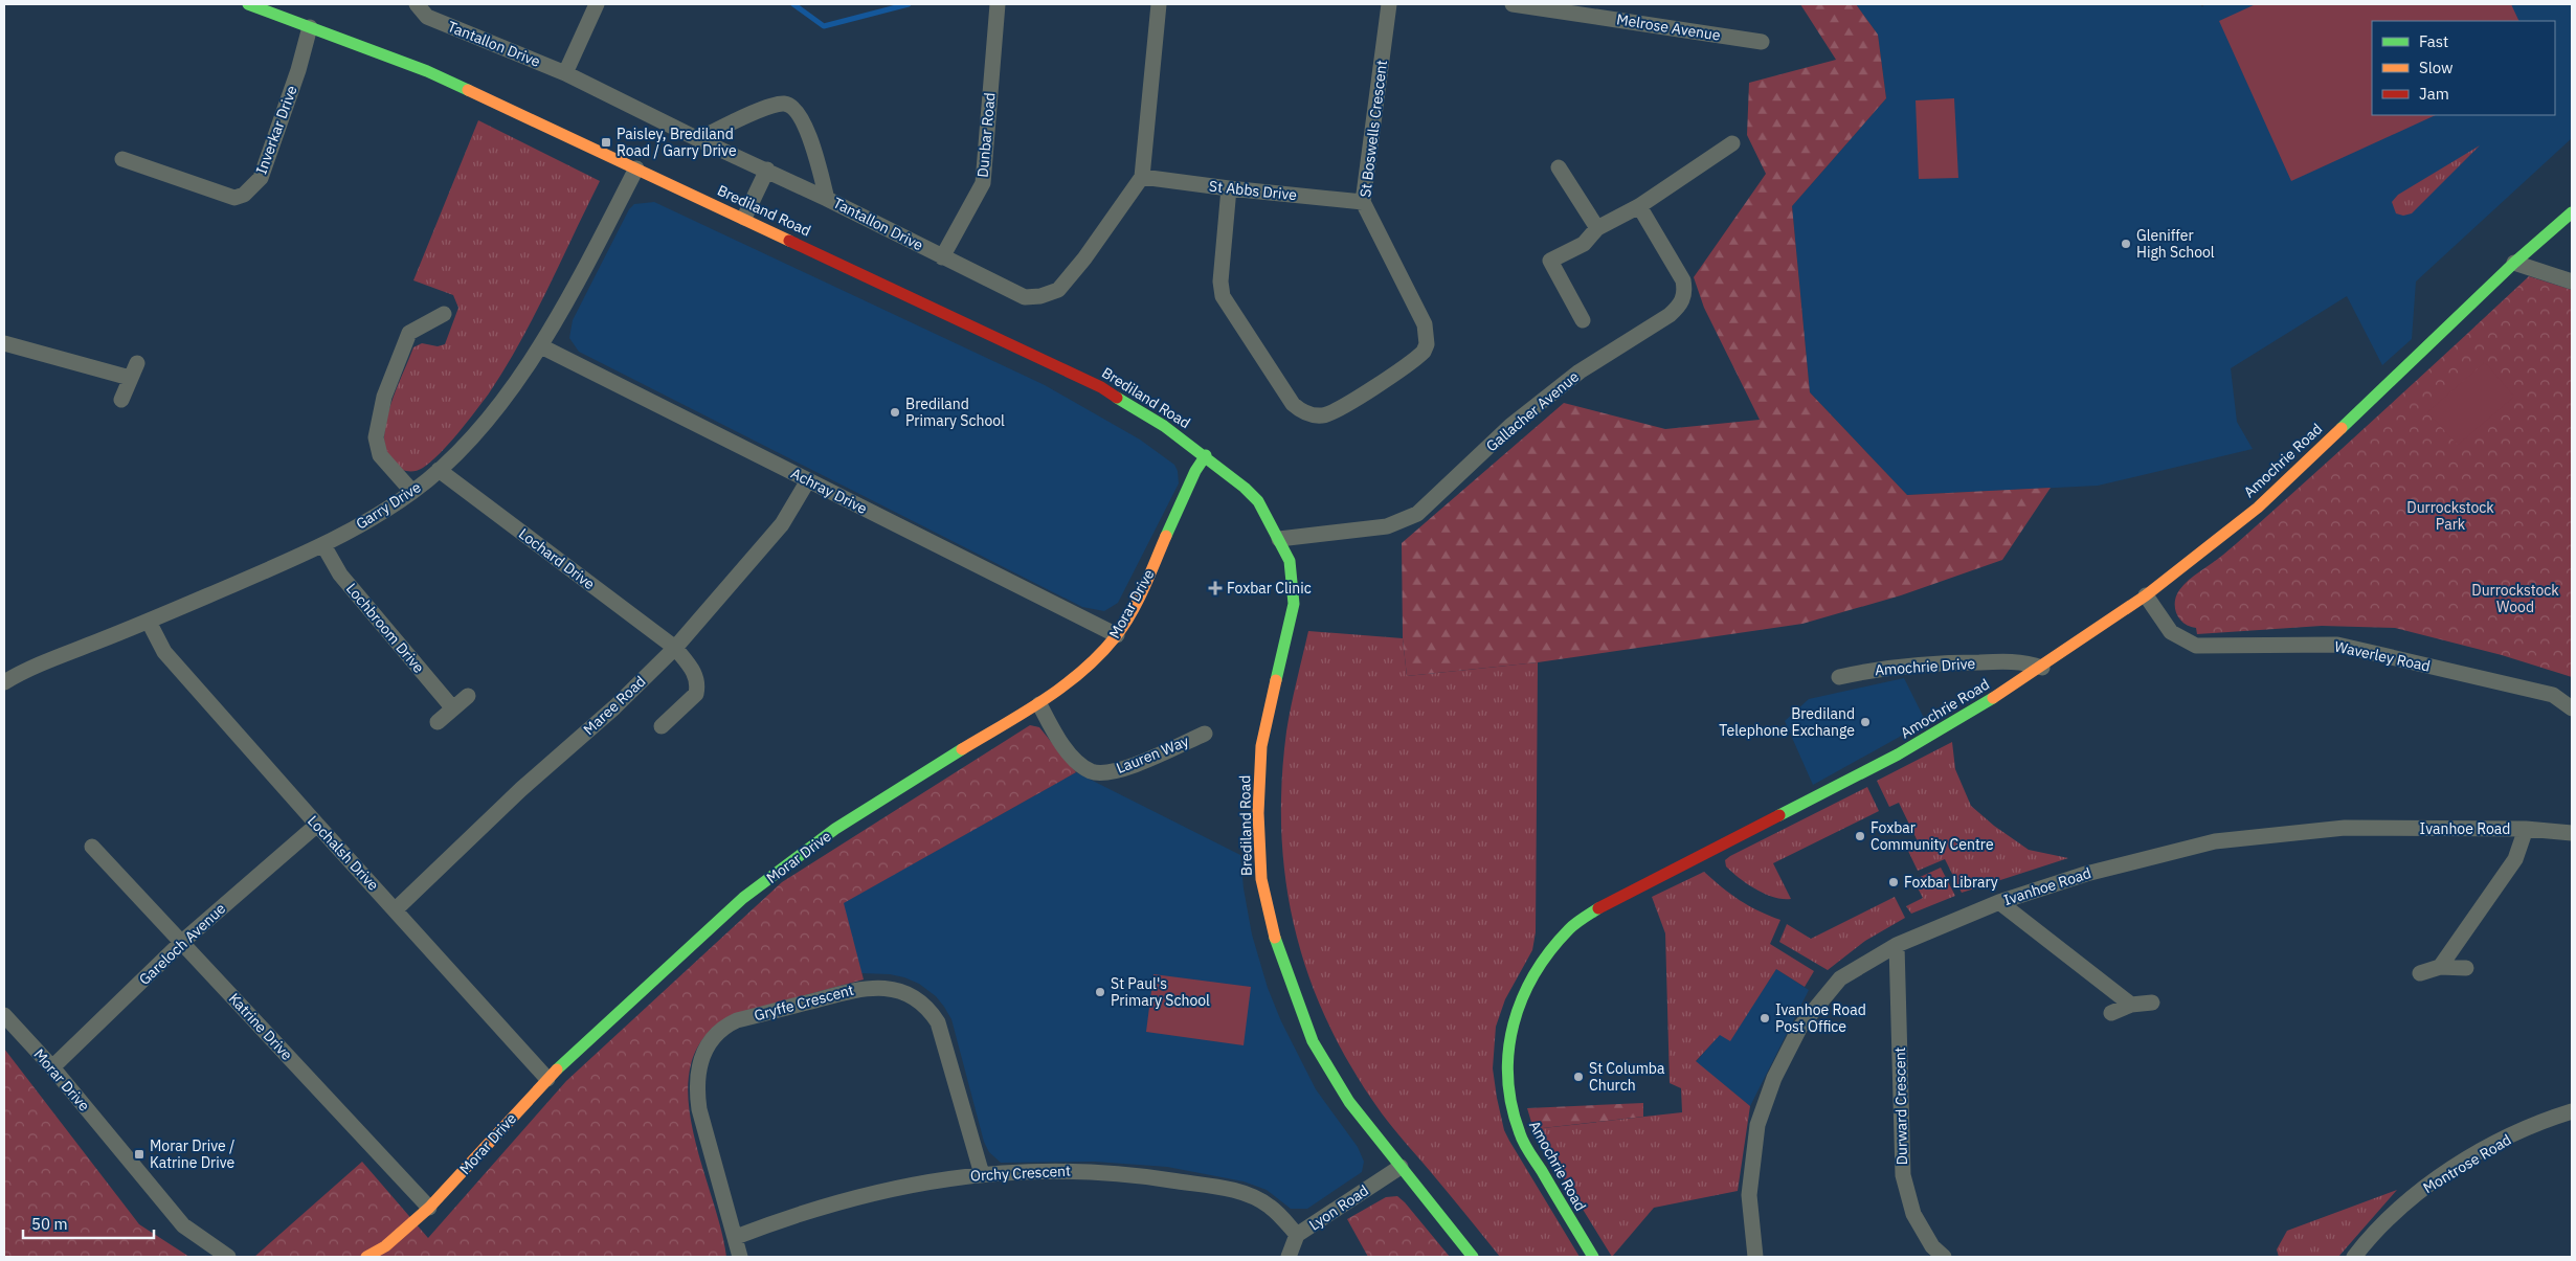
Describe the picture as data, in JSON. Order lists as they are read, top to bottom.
{
  "streets": {
    "street": [
      "Melrose Avenue",
      "Tantallon Drive",
      "St Boswells Crescent",
      "Inverkar Drive",
      "Dunbar Road",
      "St Abbs Drive",
      "Brediland Road",
      "Gallacher Avenue",
      "Amochrie Road",
      "Achray Drive",
      "Garry Drive",
      "Lochard Drive",
      "Morar Drive",
      "Lochbroom Drive",
      "Waverley Road",
      "Amochrie Drive",
      "Maree Road",
      "Lauren Way",
      "Ivanhoe Road",
      "Lochalsh Drive",
      "Gareloch Avenue",
      "Gryffe Crescent",
      "Katrine Drive",
      "Durward Crescent",
      "Montrose Road",
      "Orchy Crescent",
      "Lyon Road"
    ]
  },
  "crossings": [
    ["Tantallon Drive", "Dunbar Road"],
    ["Tantallon Drive", "St Abbs Drive"],
    ["St Boswells Crescent", "St Abbs Drive"],
    ["Inverkar Drive", "Brediland Road"],
    ["Brediland Road", "Gallacher Avenue"],
    ["Brediland Road", "Garry Drive"],
    ["Brediland Road", "Morar Drive"],
    ["Brediland Road", "Lyon Road"],
    ["Amochrie Road", "Waverley Road"],
    ["Amochrie Road", "Amochrie Drive"],
    ["Achray Drive", "Garry Drive"],
    ["Achray Drive", "Morar Drive"],
    ["Achray Drive", "Maree Road"],
    ["Garry Drive", "Lochard Drive"],
    ["Garry Drive", "Lochbroom Drive"],
    ["Garry Drive", "Lochalsh Drive"],
    ["Lochard Drive", "Maree Road"],
    ["Morar Drive", "Lauren Way"],
    ["Morar Drive", "Lochalsh Drive"],
    ["Morar Drive", "Gareloch Avenue"],
    ["Morar Drive", "Katrine Drive"],
    ["Maree Road", "Lochalsh Drive"],
    ["Ivanhoe Road", "Durward Crescent"],
    ["Lochalsh Drive", "Gareloch Avenue"],
    ["Gareloch Avenue", "Katrine Drive"],
    ["Gryffe Crescent", "Orchy Crescent"],
    ["Orchy Crescent", "Lyon Road"]
  ],
  "parks": ["Durrockstock Park", "Durrockstock Wood"],
  "places": {
    "transit": ["Paisley, Brediland Road / Garry Drive", "Morar Drive / Katrine Drive"],
    "other": [
      "Gleniffer High School",
      "Brediland Primary School",
      "Brediland Telephone Exchange",
      "Foxbar Community Centre",
      "Foxbar Library",
      "St Paul's Primary School",
      "Ivanhoe Road Post Office",
      "St Columba Church"
    ],
    "health": ["Foxbar Clinic"]
  },
  "legend": ["Fast", "Slow", "Jam"],
  "scale_bar": "50 m"
}
